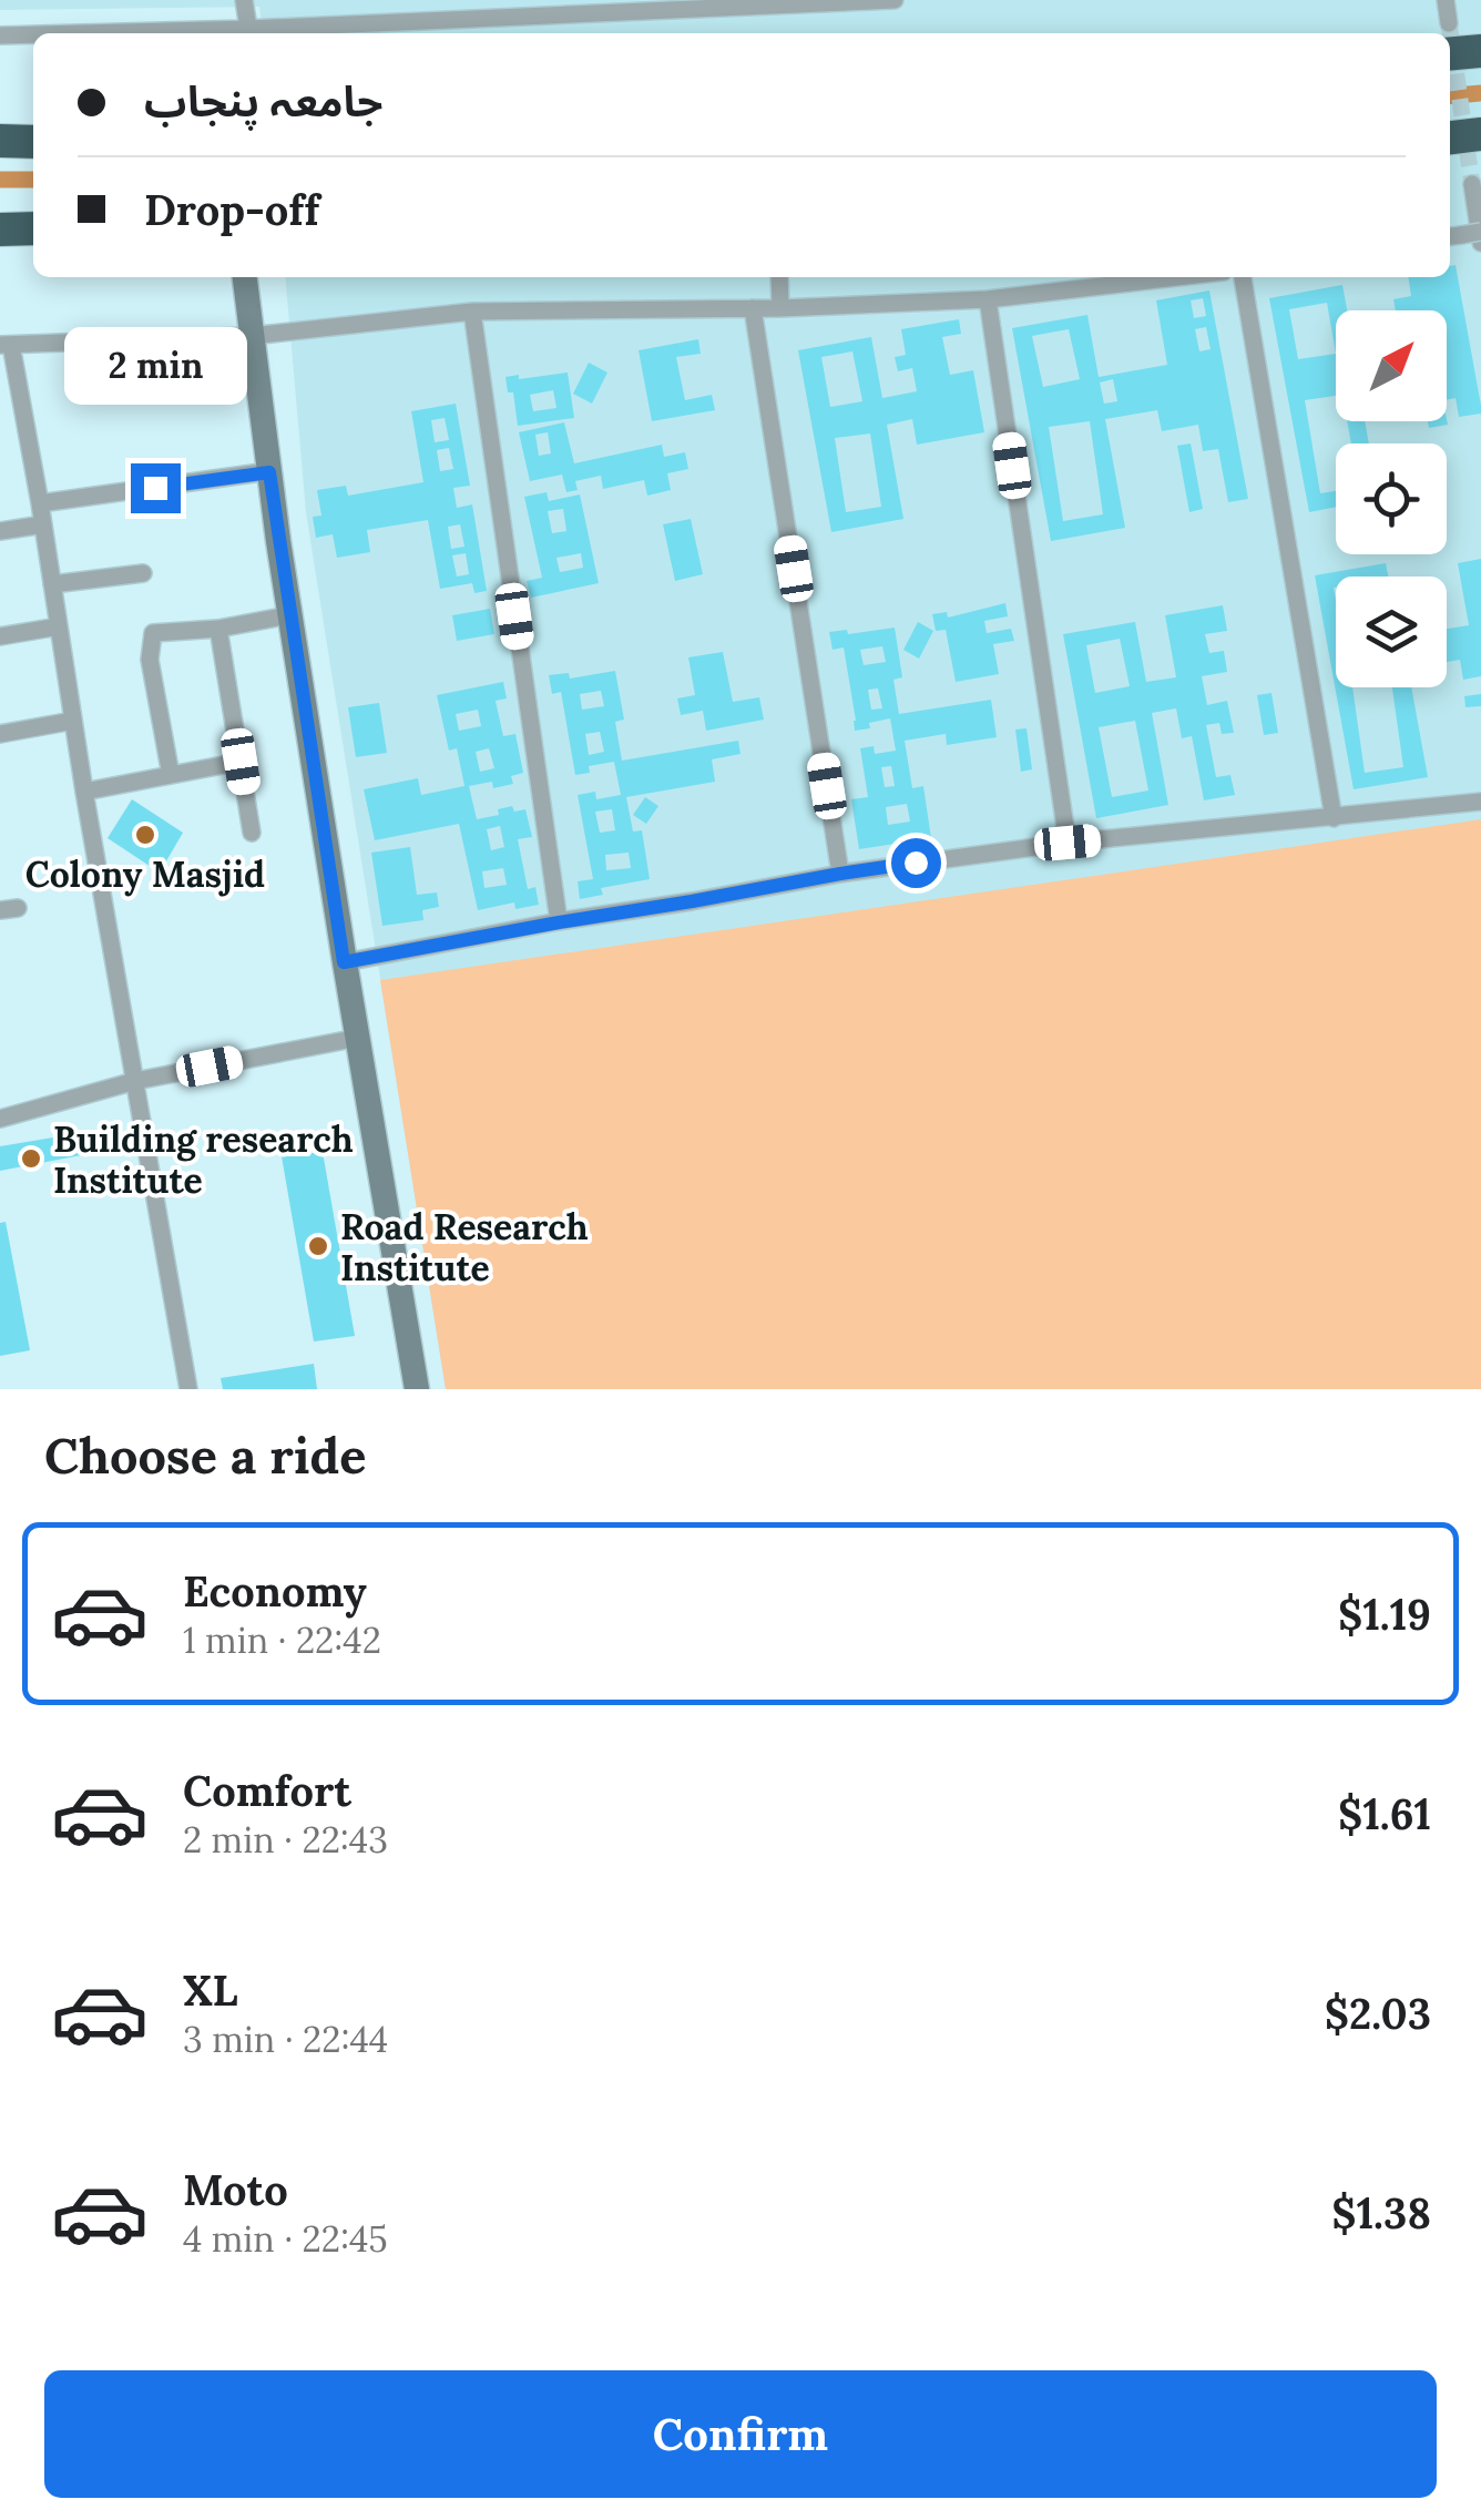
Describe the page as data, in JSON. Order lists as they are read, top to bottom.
{
  "places": ["Colony Masjid", "Building research Institute", "Road Research Institute"],
  "north": "top right",
  "page": {
    "banner": ["جامعہ پنجاب", "Drop-off"],
    "bubble": "2 min",
    "heading": "Choose a ride",
    "list": [
      {
        "name": "Economy",
        "note": "1 min · 22:42",
        "value": "$1.19"
      },
      {
        "name": "Comfort",
        "note": "2 min · 22:43",
        "value": "$1.61"
      },
      {
        "name": "XL",
        "note": "3 min · 22:44",
        "value": "$2.03"
      },
      {
        "name": "Moto",
        "note": "4 min · 22:45",
        "value": "$1.38"
      }
    ],
    "buttons": "Confirm"
  }
}
